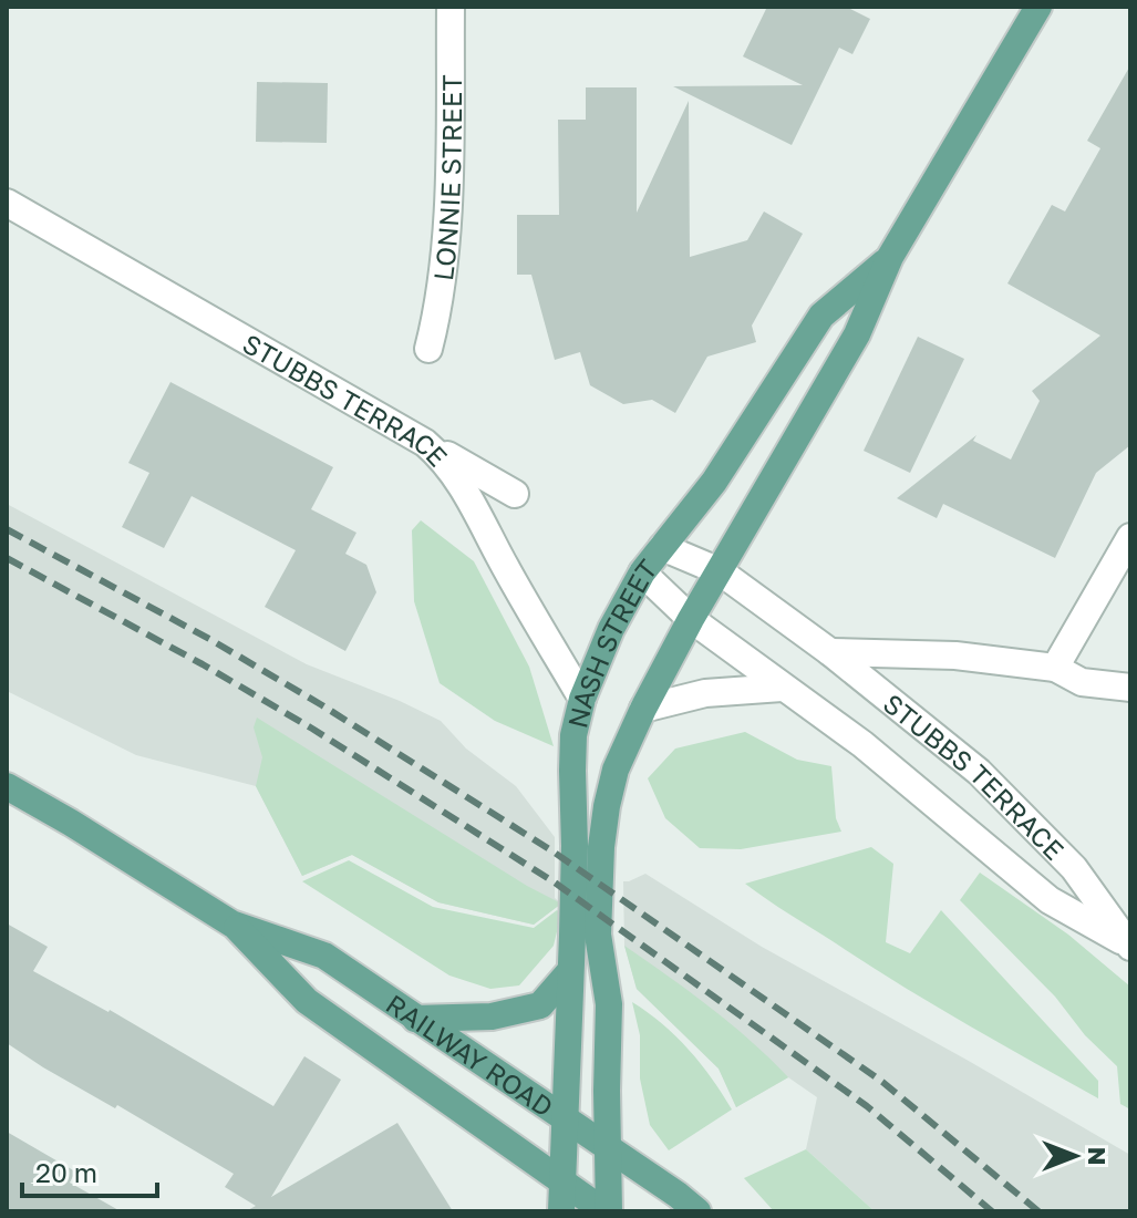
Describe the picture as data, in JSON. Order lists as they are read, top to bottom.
{
  "streets": {
    "main road": ["NASH STREET", "RAILWAY ROAD"],
    "street": ["LONNIE STREET", "STUBBS TERRACE"]
  },
  "crossings": [
    ["STUBBS TERRACE", "NASH STREET"],
    ["NASH STREET", "RAILWAY ROAD"]
  ],
  "scale_bar": "20 m",
  "north": "right"
}
